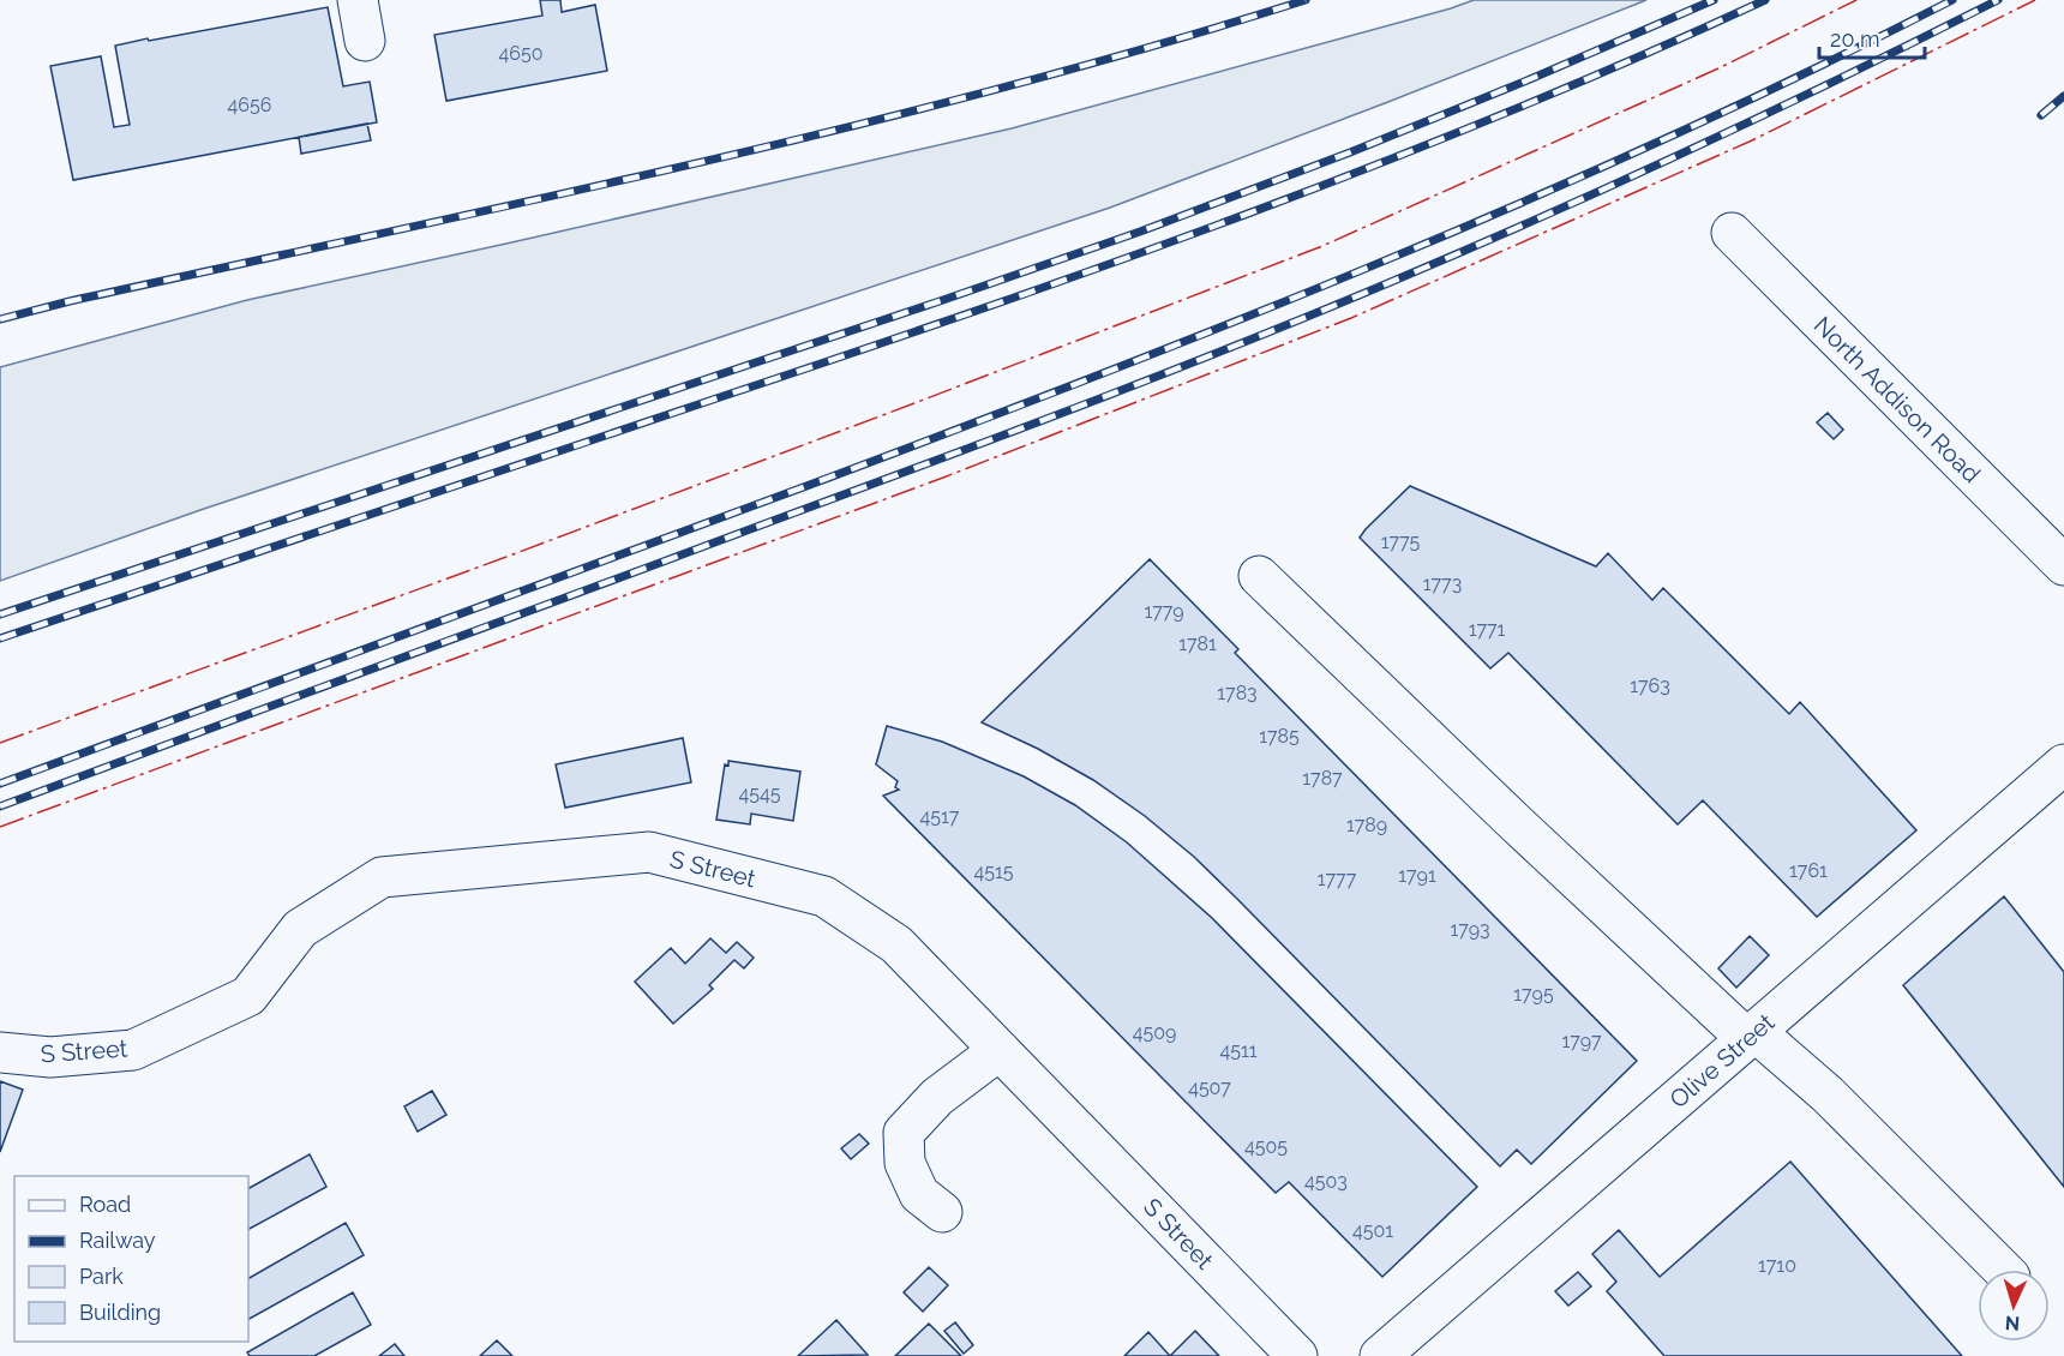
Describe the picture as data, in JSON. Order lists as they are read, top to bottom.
{
  "streets": {
    "street": ["North Addison Road", "S Street", "Olive Street"]
  },
  "house_numbers": [
    "4650",
    "4656",
    "1775",
    "1773",
    "1779",
    "1771",
    "1781",
    "1763",
    "1783",
    "1785",
    "1787",
    "4545",
    "4517",
    "1789",
    "1761",
    "4515",
    "1791",
    "1777",
    "1793",
    "1795",
    "4509",
    "1797",
    "4511",
    "4507",
    "4505",
    "4503",
    "4501",
    "1710"
  ],
  "legend": [
    "Road",
    "Railway",
    "Park",
    "Building"
  ],
  "scale_bar": "20 m",
  "north": "bottom"
}
